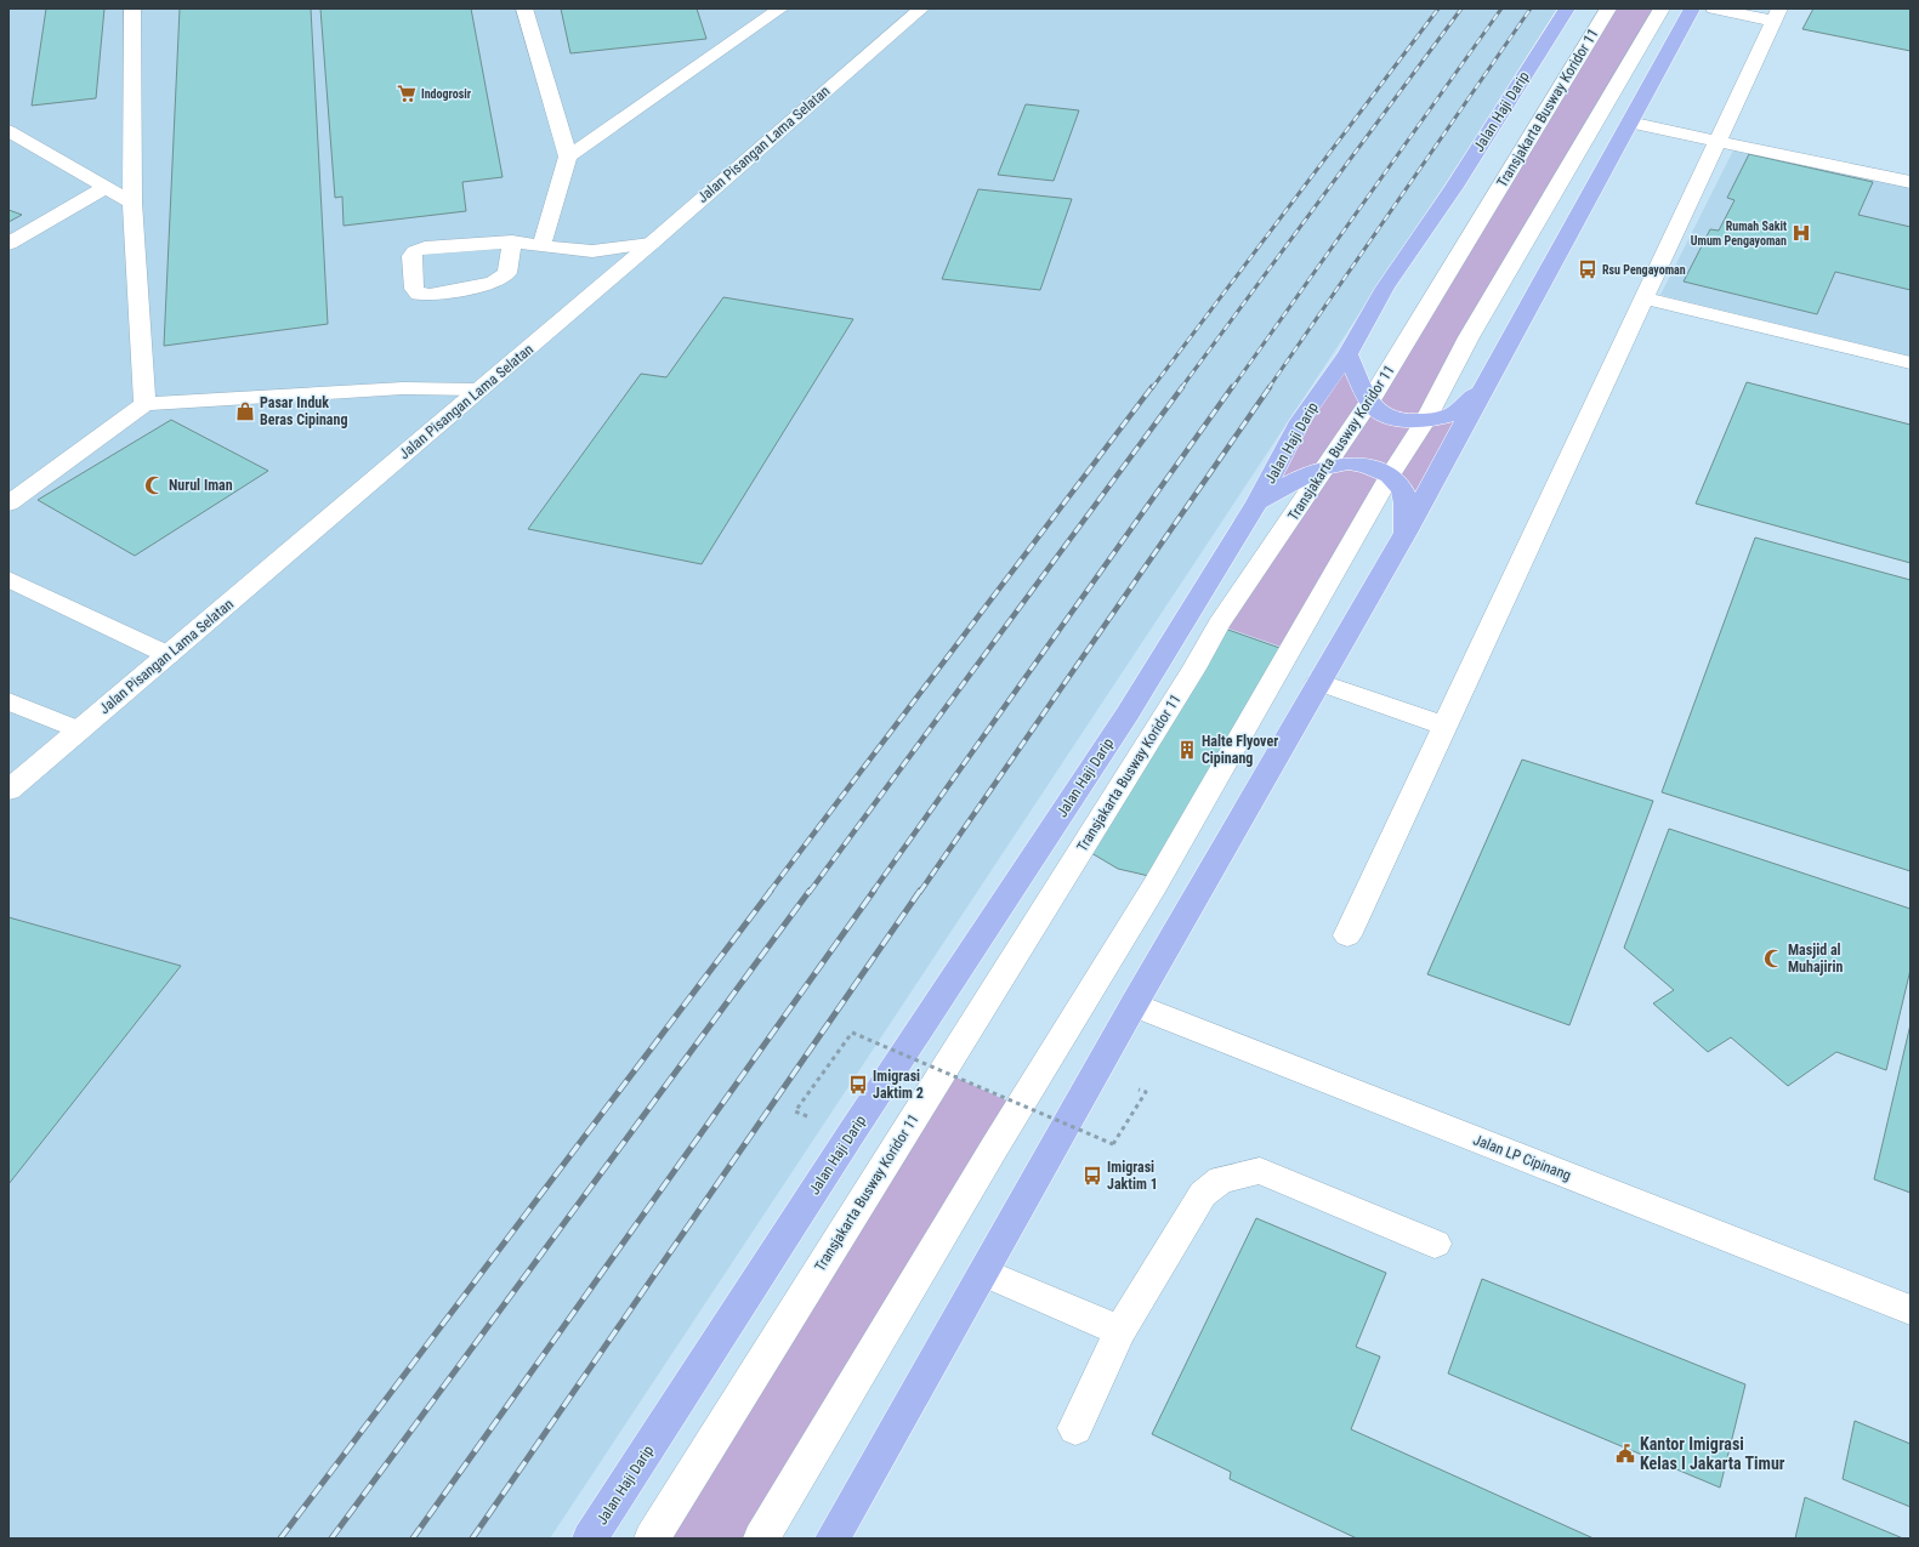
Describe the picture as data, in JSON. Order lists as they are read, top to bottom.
{
  "streets": {
    "main road": ["Jalan Haji Darip"],
    "street": ["Transjakarta Busway Koridor 11", "Jalan Pisangan Lama Selatan", "Jalan LP Cipinang"]
  },
  "places": {
    "supermarket": ["Indogrosir"],
    "hospital": ["Rumah Sakit Umum Pengayoman"],
    "bus stop": ["Rsu Pengayoman", "Imigrasi Jaktim 2", "Imigrasi Jaktim 1"],
    "shop": ["Pasar Induk Beras Cipinang"],
    "mosque": ["Nurul Iman", "Masjid al Muhajirin"],
    "building": ["Halte Flyover Cipinang"],
    "public building": ["Kantor Imigrasi Kelas I Jakarta Timur"]
  }
}
